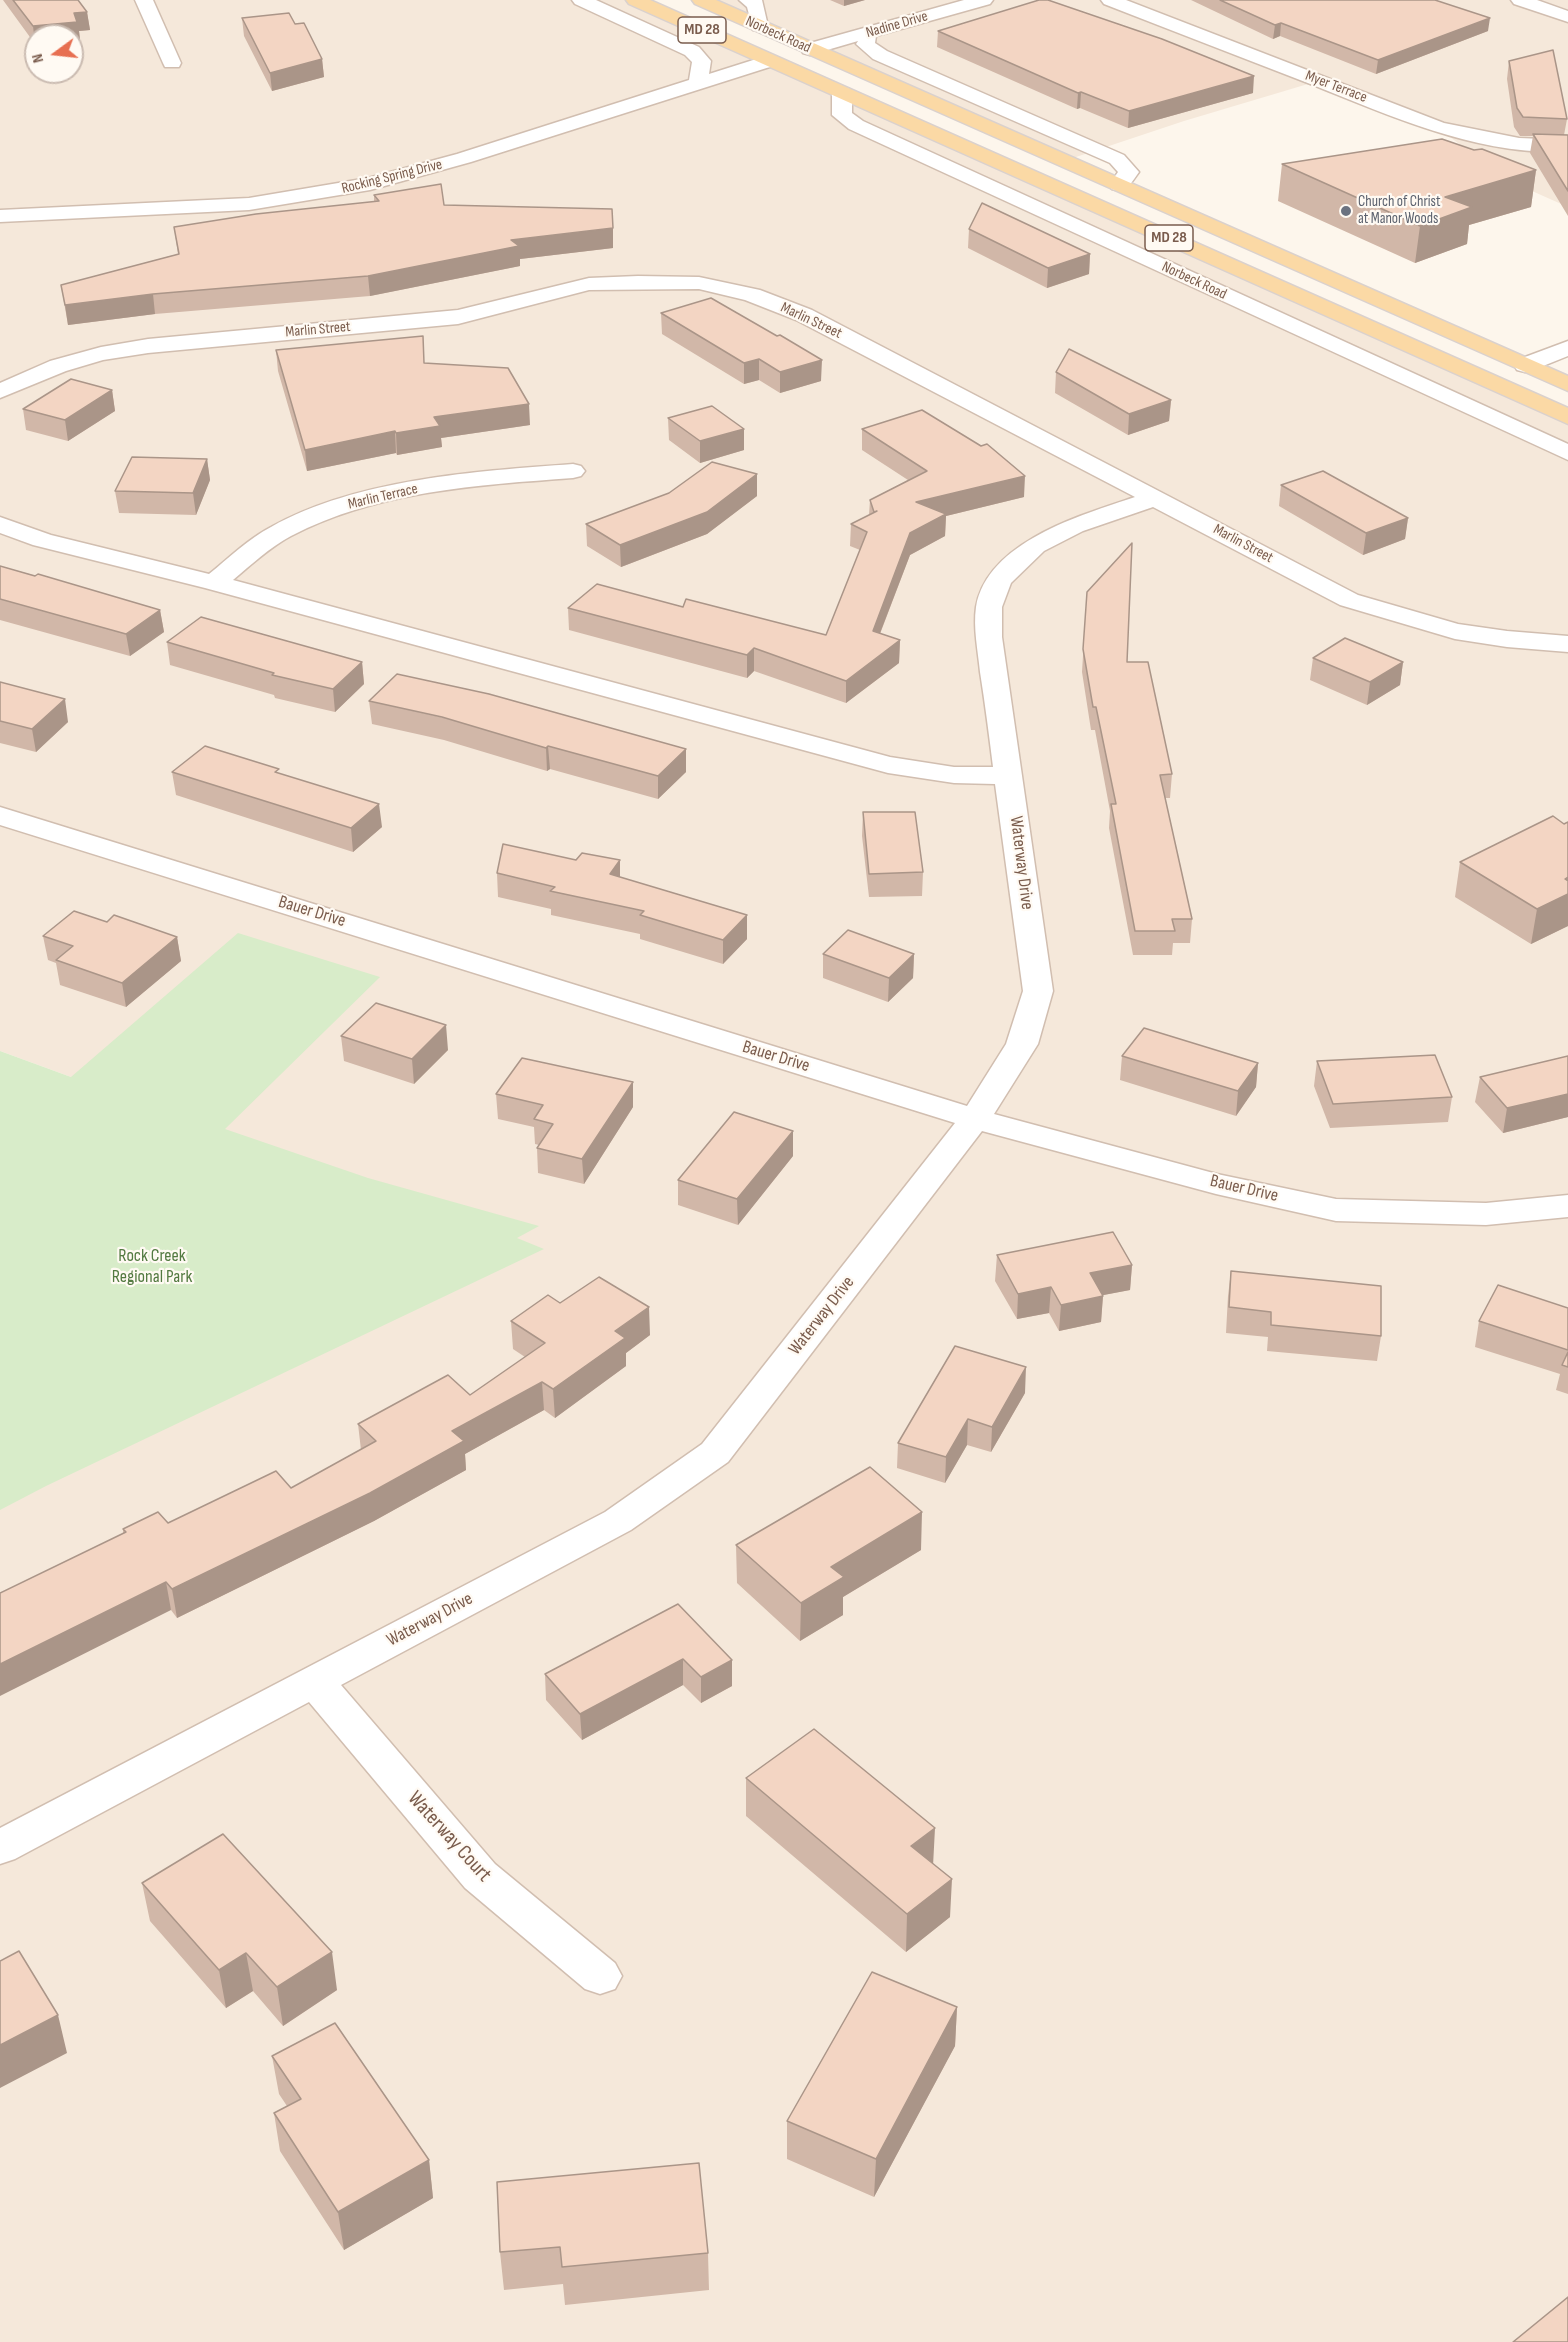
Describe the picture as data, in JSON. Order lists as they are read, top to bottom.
{
  "streets": {
    "main road": ["MD 28", "Norbeck Road"],
    "street": [
      "Nadine Drive",
      "Myer Terrace",
      "Rocking Spring Drive",
      "Marlin Street",
      "Marlin Terrace",
      "Waterway Drive",
      "Bauer Drive",
      "Waterway Court"
    ]
  },
  "crossings": [
    ["Nadine Drive", "Norbeck Road"],
    ["Norbeck Road", "Rocking Spring Drive"],
    ["Marlin Street", "Waterway Drive"],
    ["Waterway Drive", "Bauer Drive"],
    ["Waterway Drive", "Waterway Court"]
  ],
  "parks": ["Rock Creek Regional Park"],
  "places": ["Church of Christ at Manor Woods"],
  "north": "left"
}
